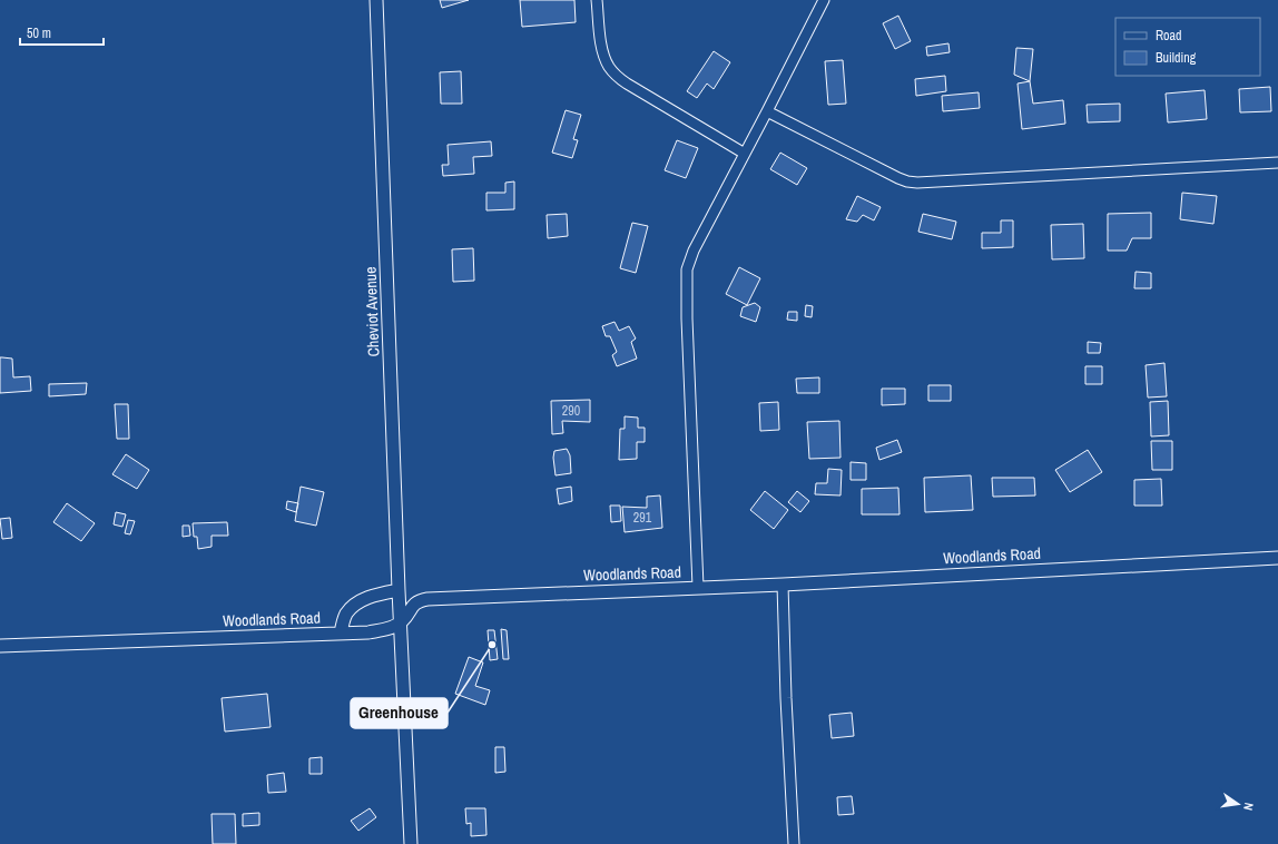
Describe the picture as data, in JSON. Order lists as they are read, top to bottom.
{
  "streets": {
    "street": ["Cheviot Avenue", "Woodlands Road"]
  },
  "crossings": [
    ["Cheviot Avenue", "Woodlands Road"]
  ],
  "places": ["Greenhouse"],
  "house_numbers": ["290", "291"],
  "legend": ["Road", "Building"],
  "scale_bar": "50 m",
  "north": "right"
}
